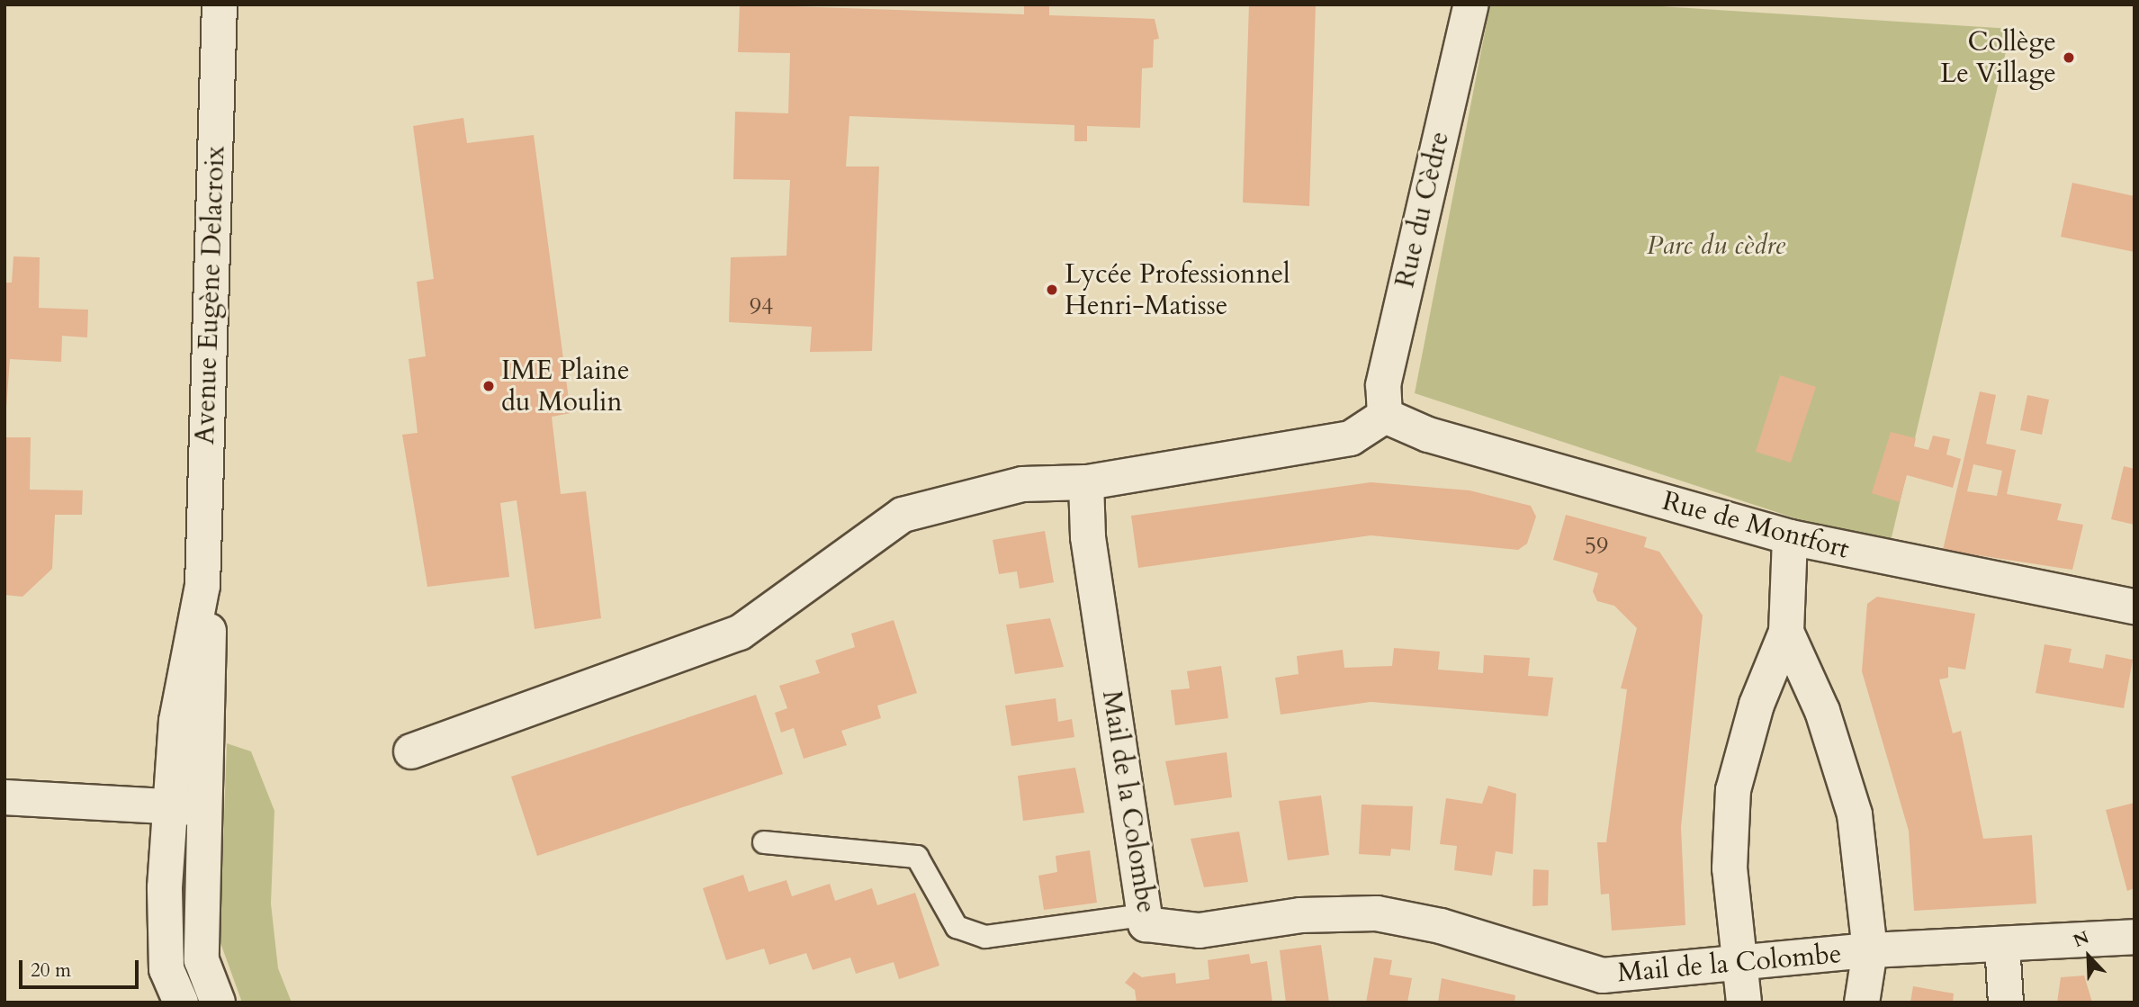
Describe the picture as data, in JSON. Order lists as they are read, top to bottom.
{
  "streets": {
    "street": [
      "Rue du Cèdre",
      "Avenue Eugène Delacroix",
      "Rue de Montfort",
      "Mail de la Colombe"
    ]
  },
  "crossings": [
    ["Rue du Cèdre", "Rue de Montfort"]
  ],
  "parks": ["Parc du cèdre"],
  "places": ["Collège Le Village", "Lycée Professionnel Henri-Matisse", "IME Plaine du Moulin"],
  "house_numbers": ["94", "59"],
  "scale_bar": "20 m",
  "north": "top left"
}
